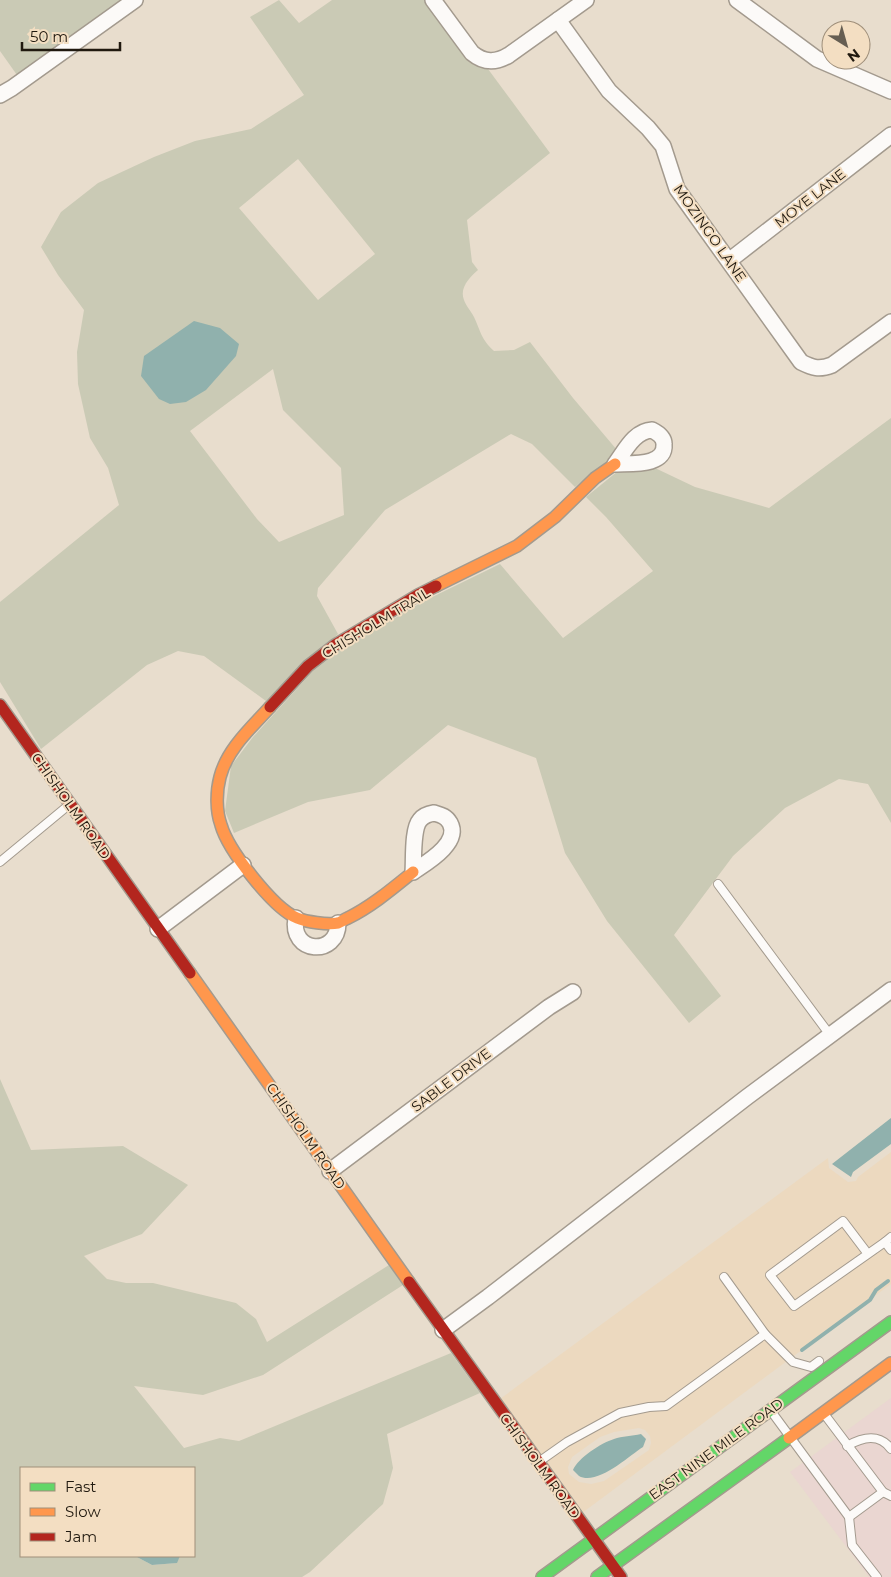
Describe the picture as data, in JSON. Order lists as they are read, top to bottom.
{
  "streets": {
    "street": [
      "MOYE LANE",
      "MOZINGO LANE",
      "CHISHOLM TRAIL",
      "CHISHOLM ROAD",
      "SABLE DRIVE",
      "EAST NINE MILE ROAD"
    ]
  },
  "crossings": [
    ["MOYE LANE", "MOZINGO LANE"],
    ["CHISHOLM ROAD", "SABLE DRIVE"],
    ["CHISHOLM ROAD", "EAST NINE MILE ROAD"]
  ],
  "legend": ["Fast", "Slow", "Jam"],
  "scale_bar": "50 m",
  "north": "bottom right"
}
